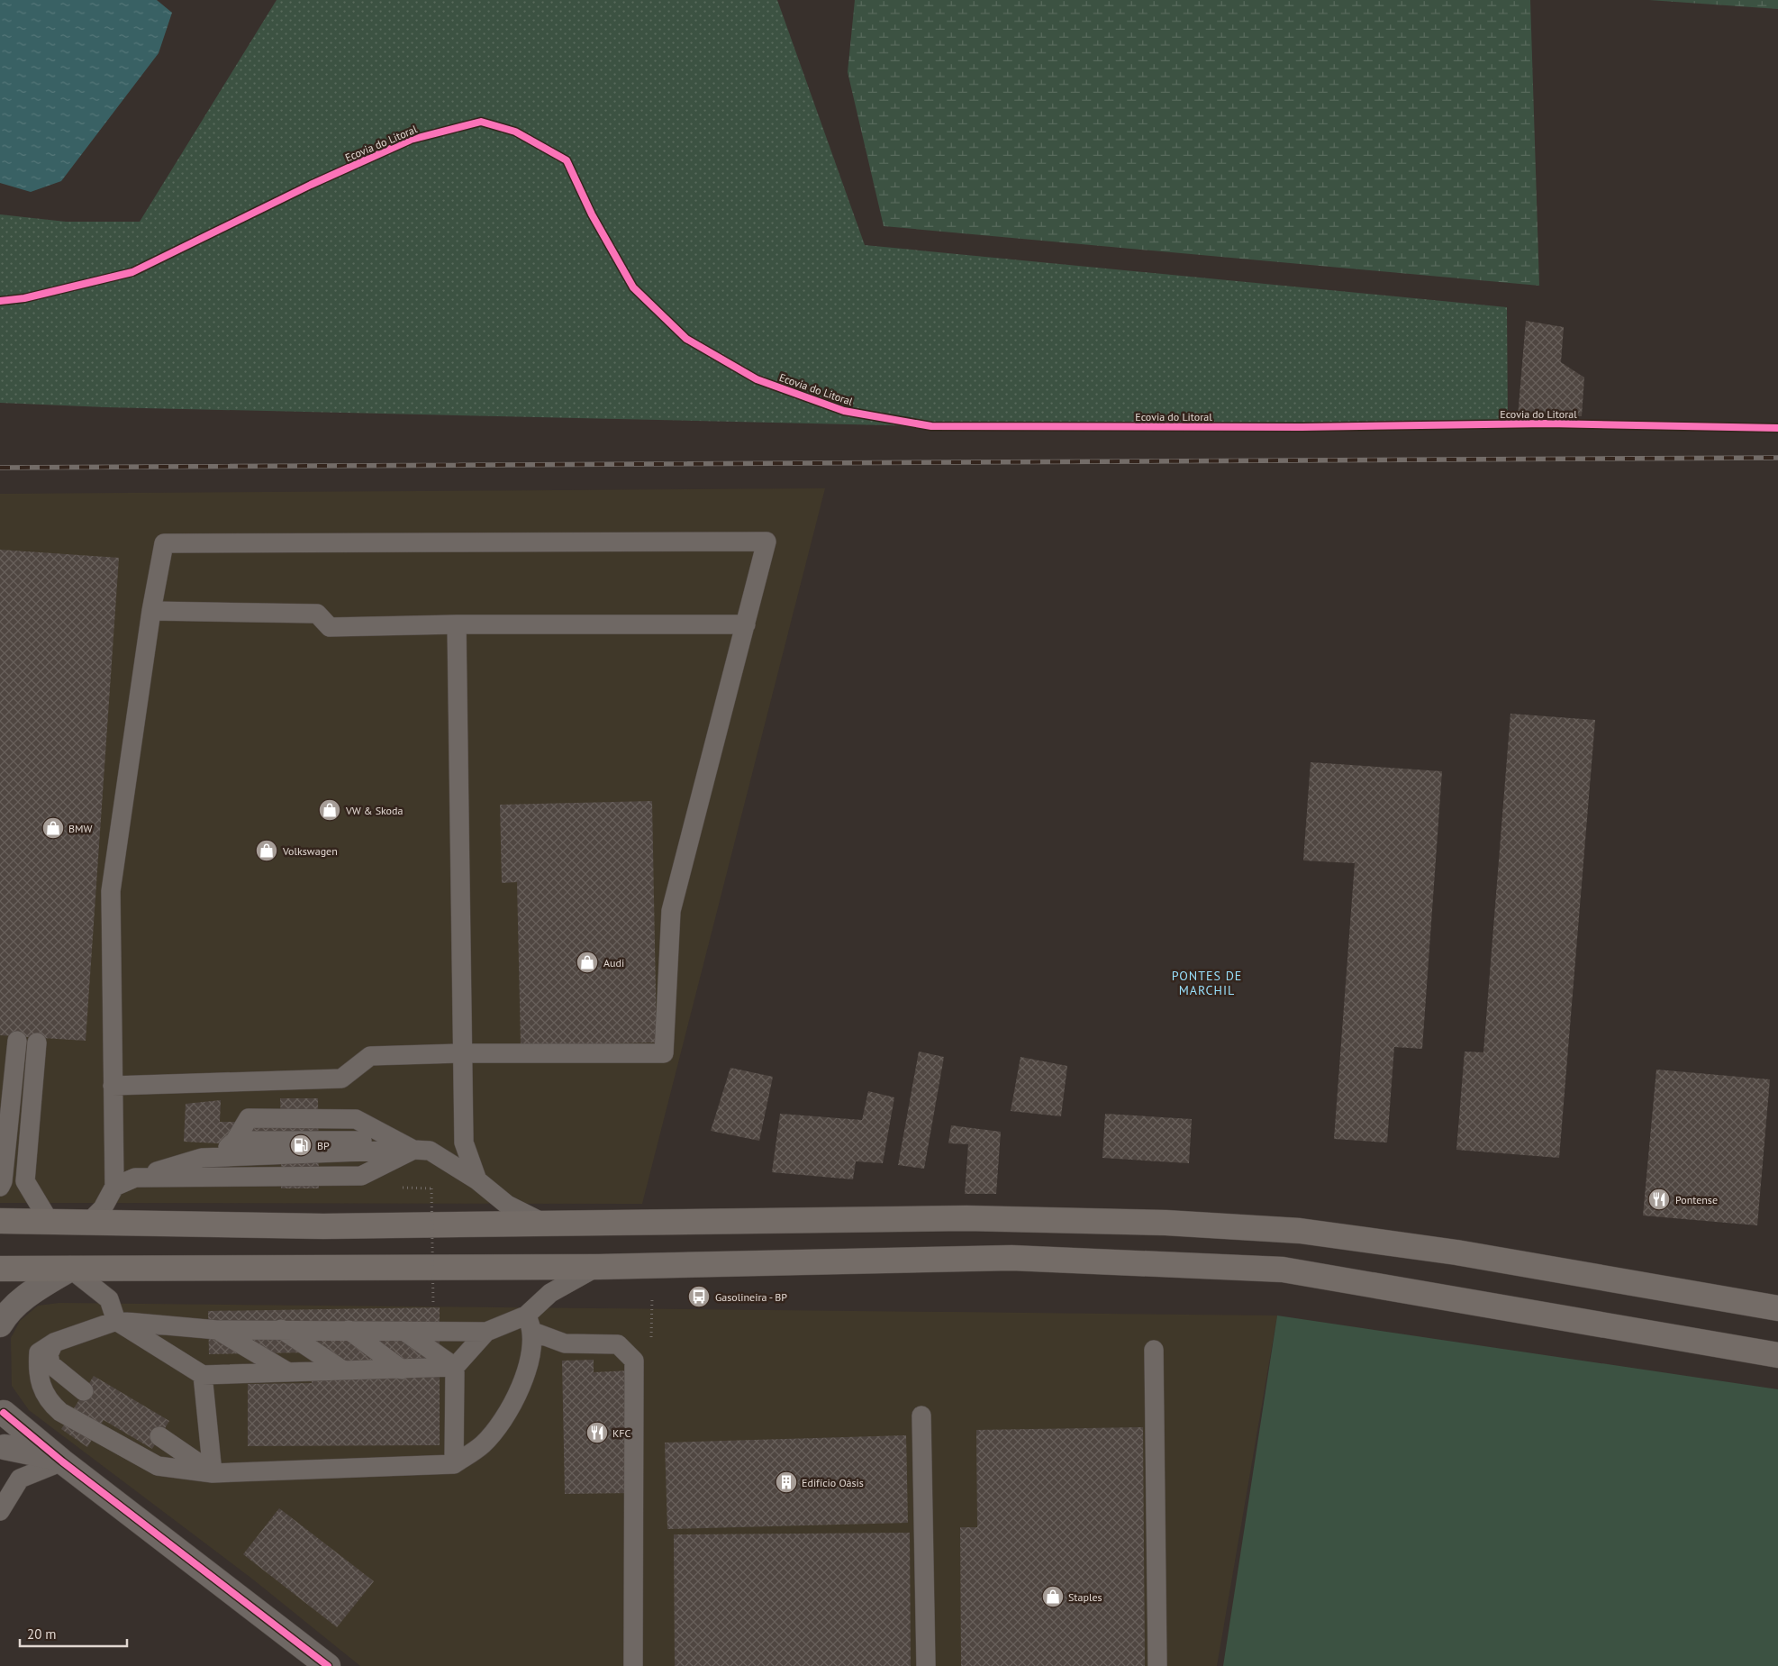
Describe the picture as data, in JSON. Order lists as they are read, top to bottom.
{
  "streets": {
    "cycle path": ["Ecovia do Litoral"]
  },
  "districts": ["PONTES DE MARCHIL"],
  "places": {
    "shop": [
      "VW & Skoda",
      "BMW",
      "Volkswagen",
      "Audi",
      "Staples"
    ],
    "fuel station": ["BP"],
    "restaurant": ["Pontense", "KFC"],
    "bus stop": ["Gasolineira - BP"],
    "building": ["Edifício Oásis"]
  },
  "scale_bar": "20 m"
}
